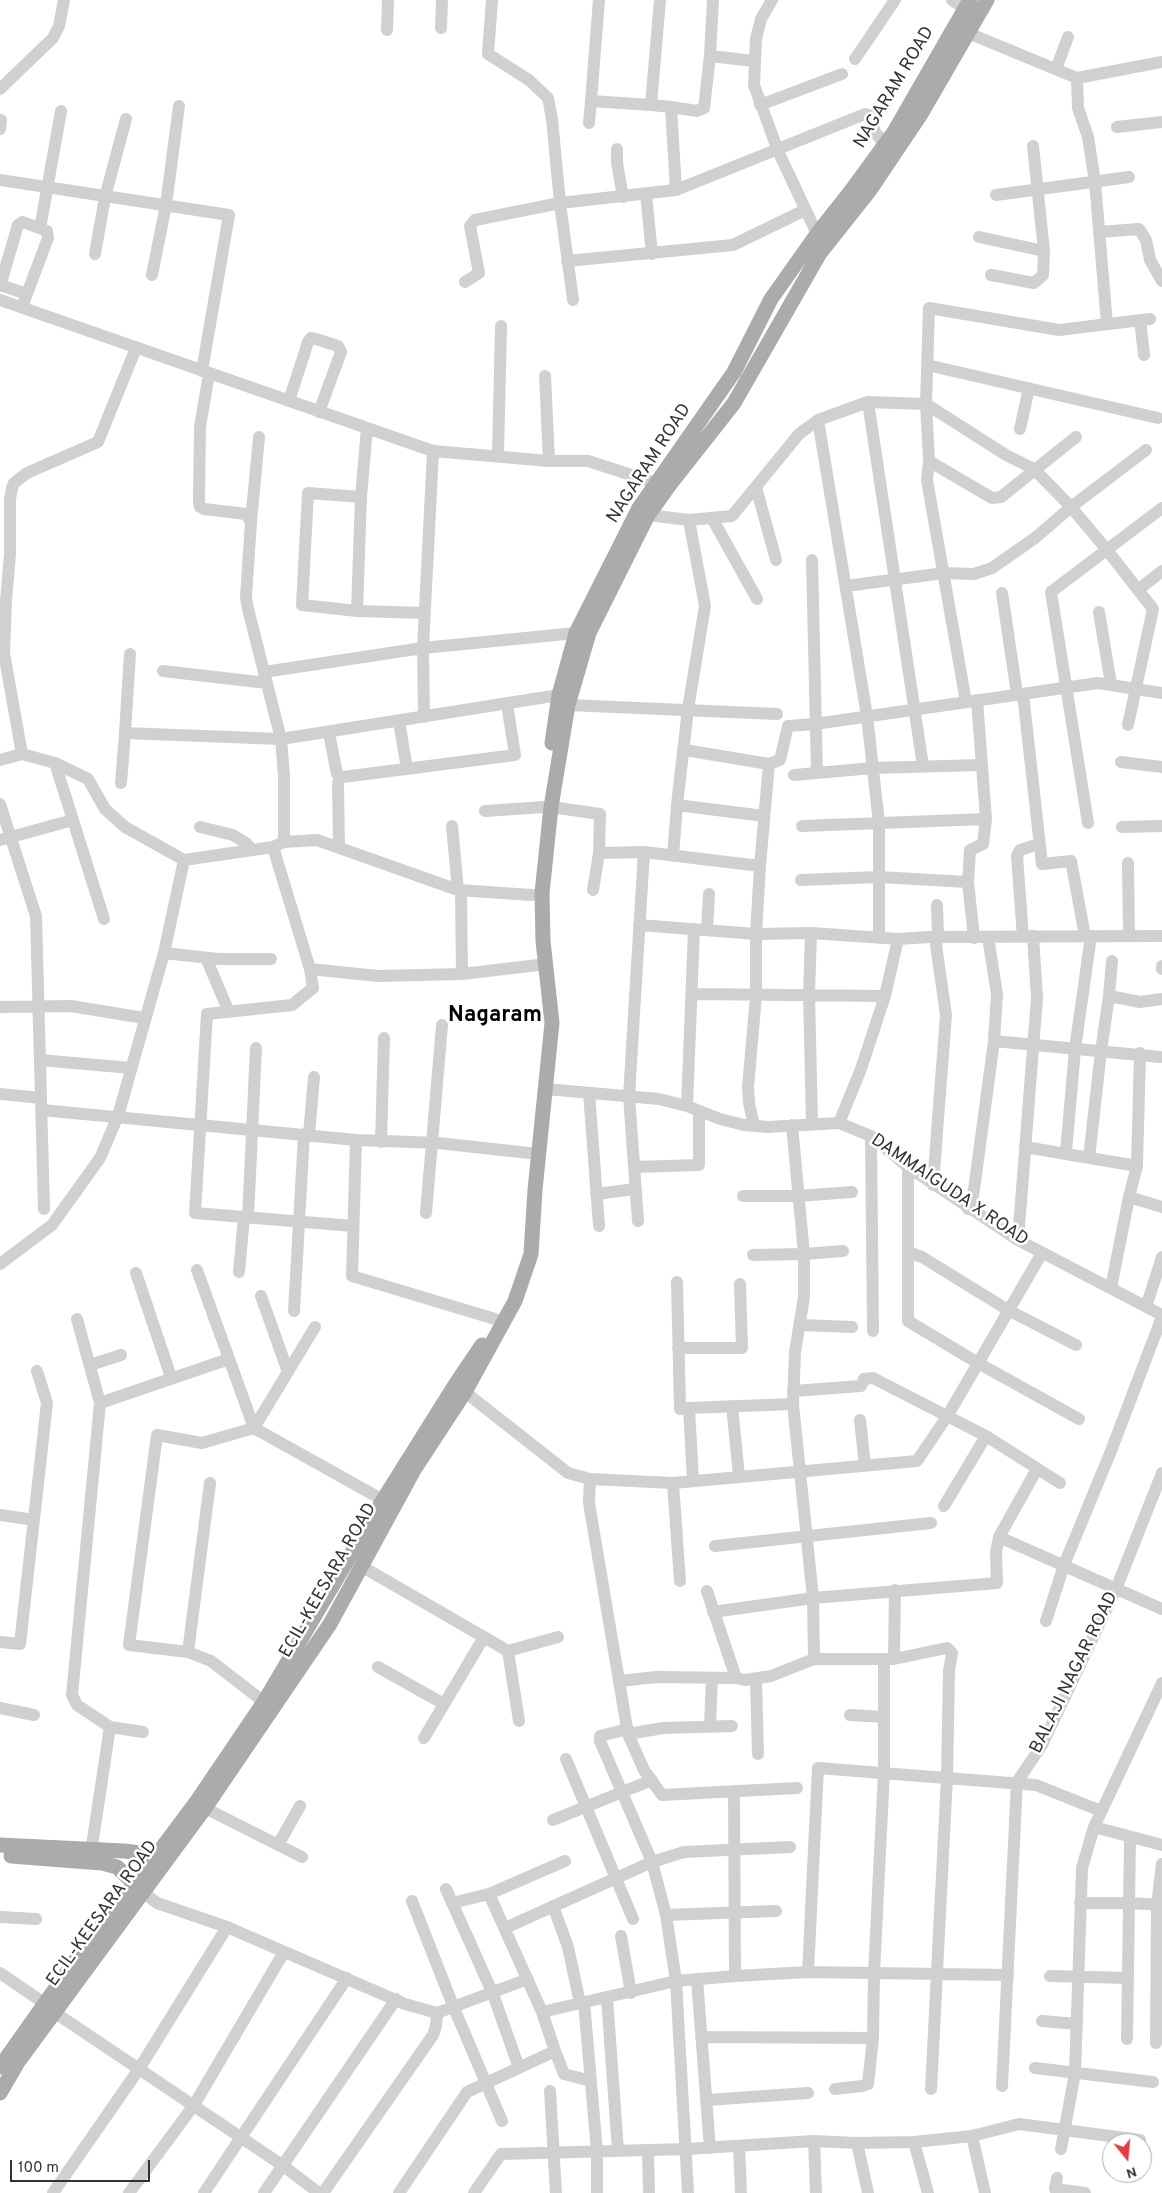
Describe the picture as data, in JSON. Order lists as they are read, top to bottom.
{
  "streets": {
    "main road": ["NAGARAM ROAD", "ECIL-KEESARA ROAD"],
    "street": ["DAMMAIGUDA X ROAD", "BALAJI NAGAR ROAD"]
  },
  "crossings": [
    ["NAGARAM ROAD", "DAMMAIGUDA X ROAD"],
    ["NAGARAM ROAD", "ECIL-KEESARA ROAD"],
    ["DAMMAIGUDA X ROAD", "ECIL-KEESARA ROAD"]
  ],
  "districts": ["Nagaram"],
  "scale_bar": "100 m",
  "north": "bottom"
}
